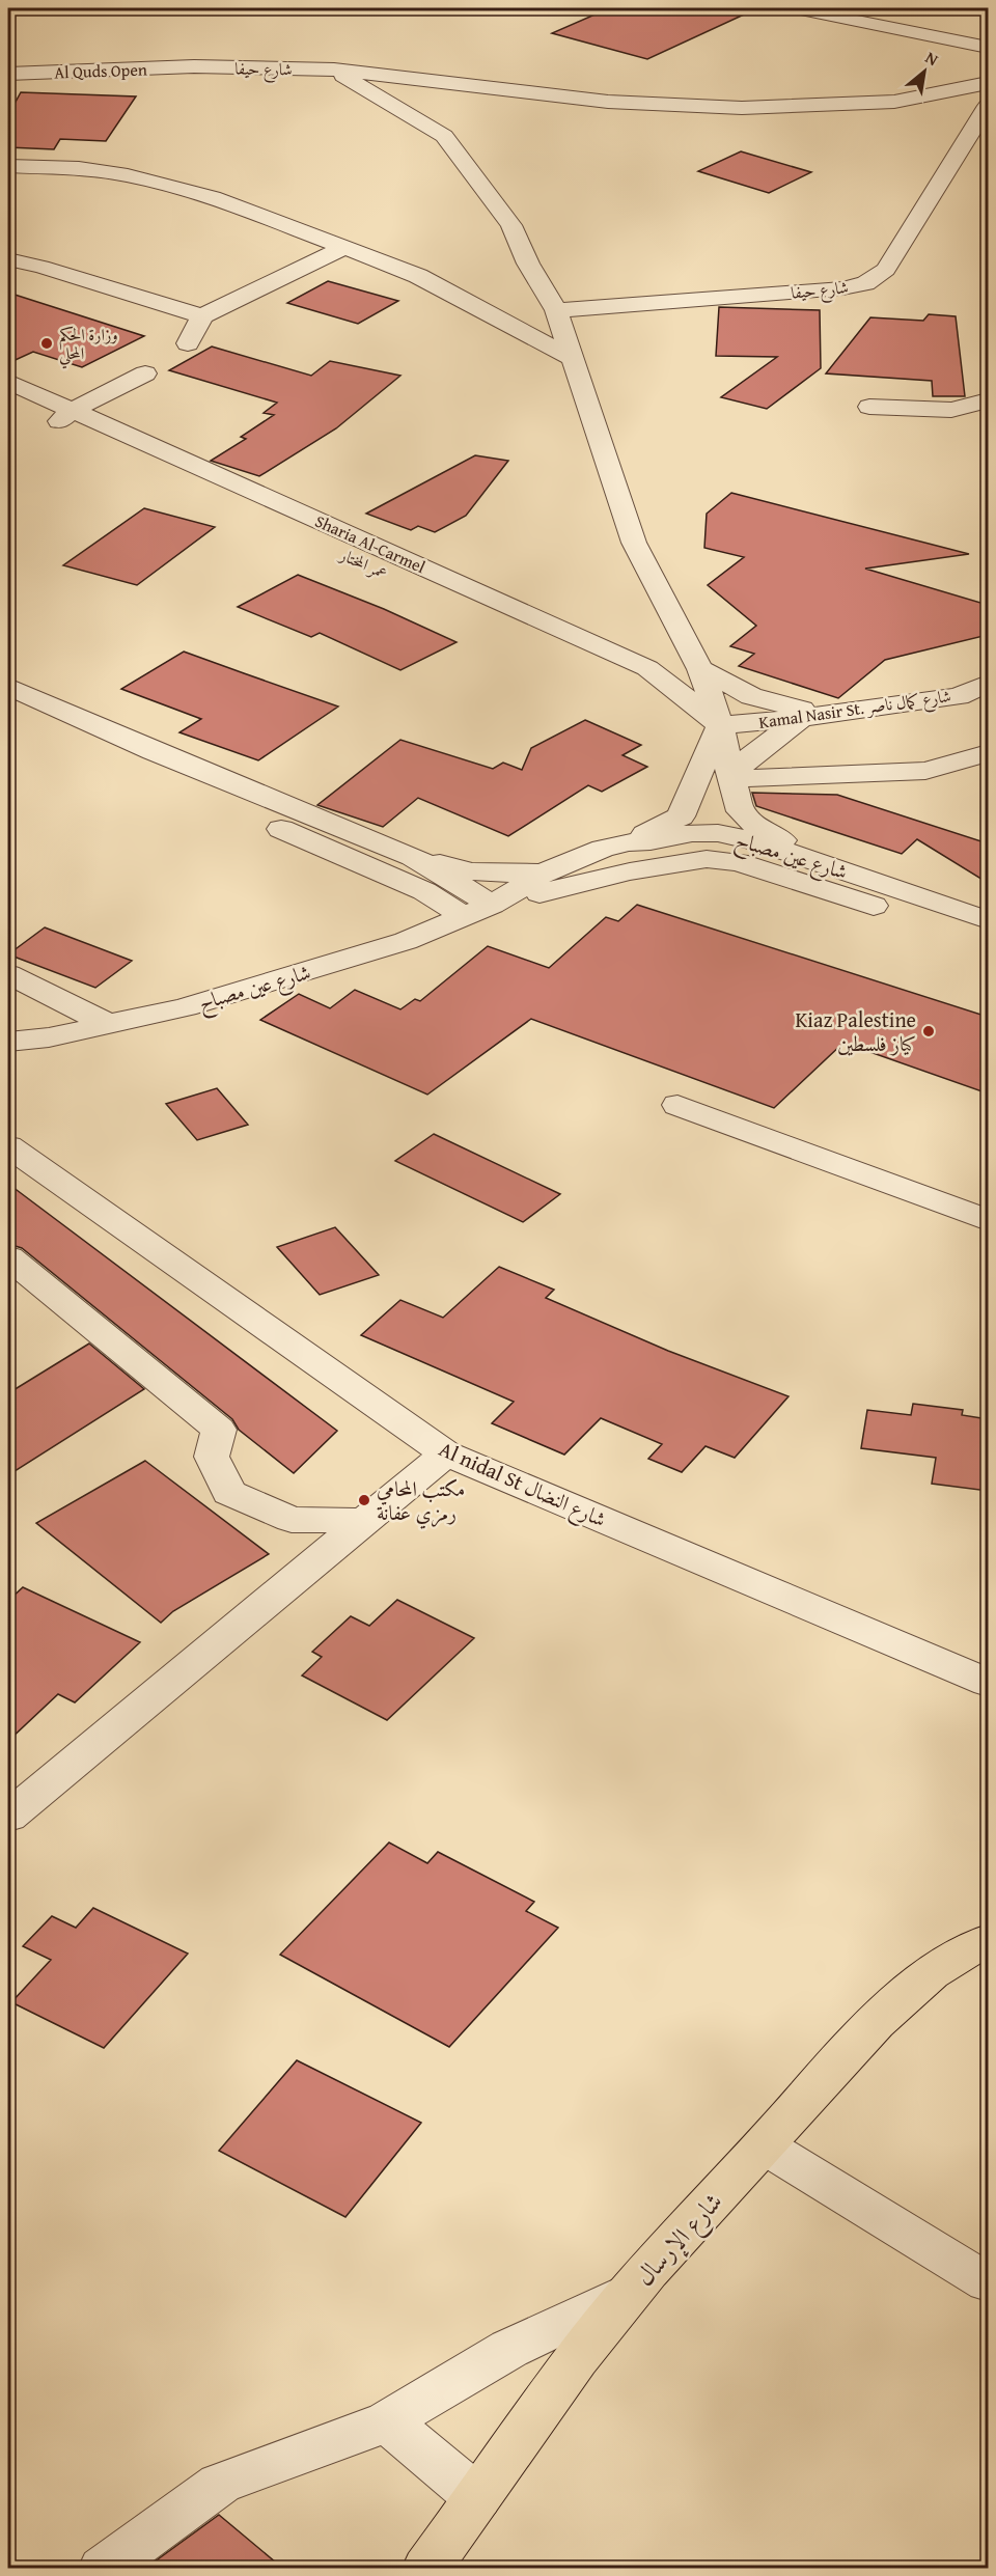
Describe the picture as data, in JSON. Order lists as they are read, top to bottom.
{
  "streets": {
    "main road": ["شارع الإرسال"],
    "street": [
      "شارع حيفا",
      "Al Quds Open",
      "Sharia Al-Carmel",
      "عمر المختار",
      "Kamal Nasir St. شارع كمال ناصر",
      "شارع عين مصباح",
      "Al nidal St شارع النضال"
    ]
  },
  "crossings": [
    ["شارع حيفا", "Al Quds Open"],
    ["شارع حيفا", "Sharia Al-Carmel"],
    ["شارع حيفا", "عمر المختار"],
    ["شارع حيفا", "Kamal Nasir St. شارع كمال ناصر"],
    ["شارع حيفا", "شارع عين مصباح"],
    ["Sharia Al-Carmel", "عمر المختار"],
    ["Sharia Al-Carmel", "Kamal Nasir St. شارع كمال ناصر"],
    ["عمر المختار", "Kamal Nasir St. شارع كمال ناصر"]
  ],
  "places": ["وزارة الحكم المحلي", "Kiaz Palestine كياز فلسطين", "مكتب المحامي رمزي عفانة"],
  "north": "top right"
}
